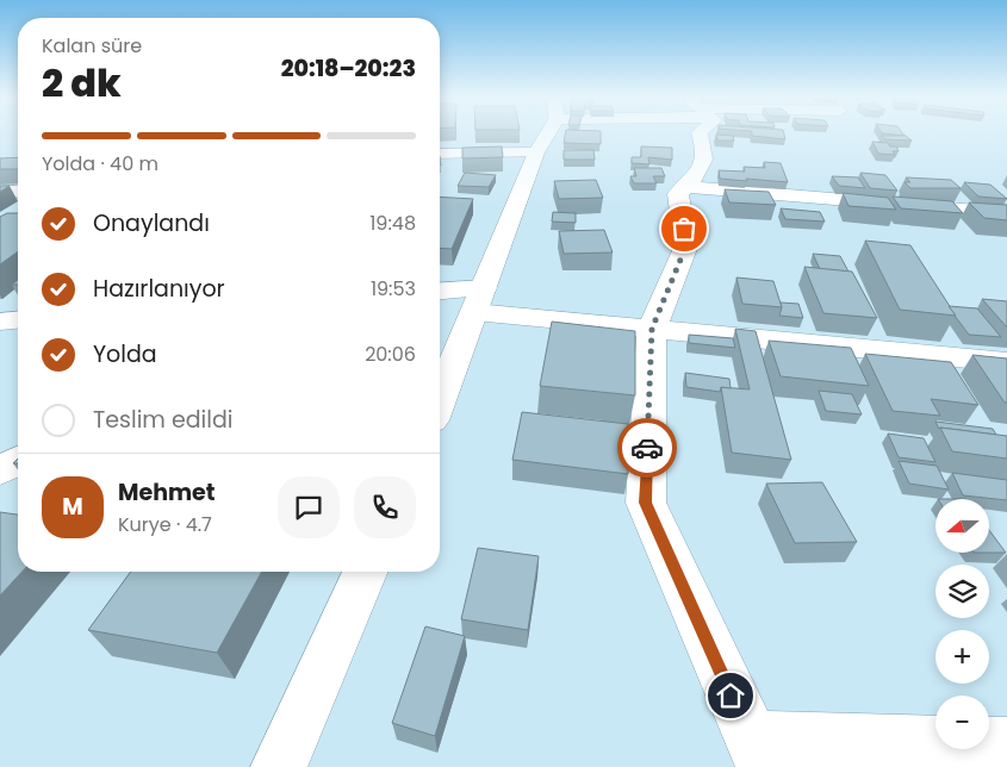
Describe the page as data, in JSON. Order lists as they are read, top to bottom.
{
  "north": "left",
  "page": {
    "heading": ["2 dk", "Kalan süre", "20:18–20:23"],
    "panel": ["Mehmet", "Kurye · 4.7"],
    "bar": "Yolda · 40 m",
    "list": [
      ["Onaylandı", "19:48"],
      ["Hazırlanıyor", "19:53"],
      ["Yolda", "20:06"],
      "Teslim edildi"
    ],
    "round": "M",
    "map_buttons": ["+", "−"]
  }
}
